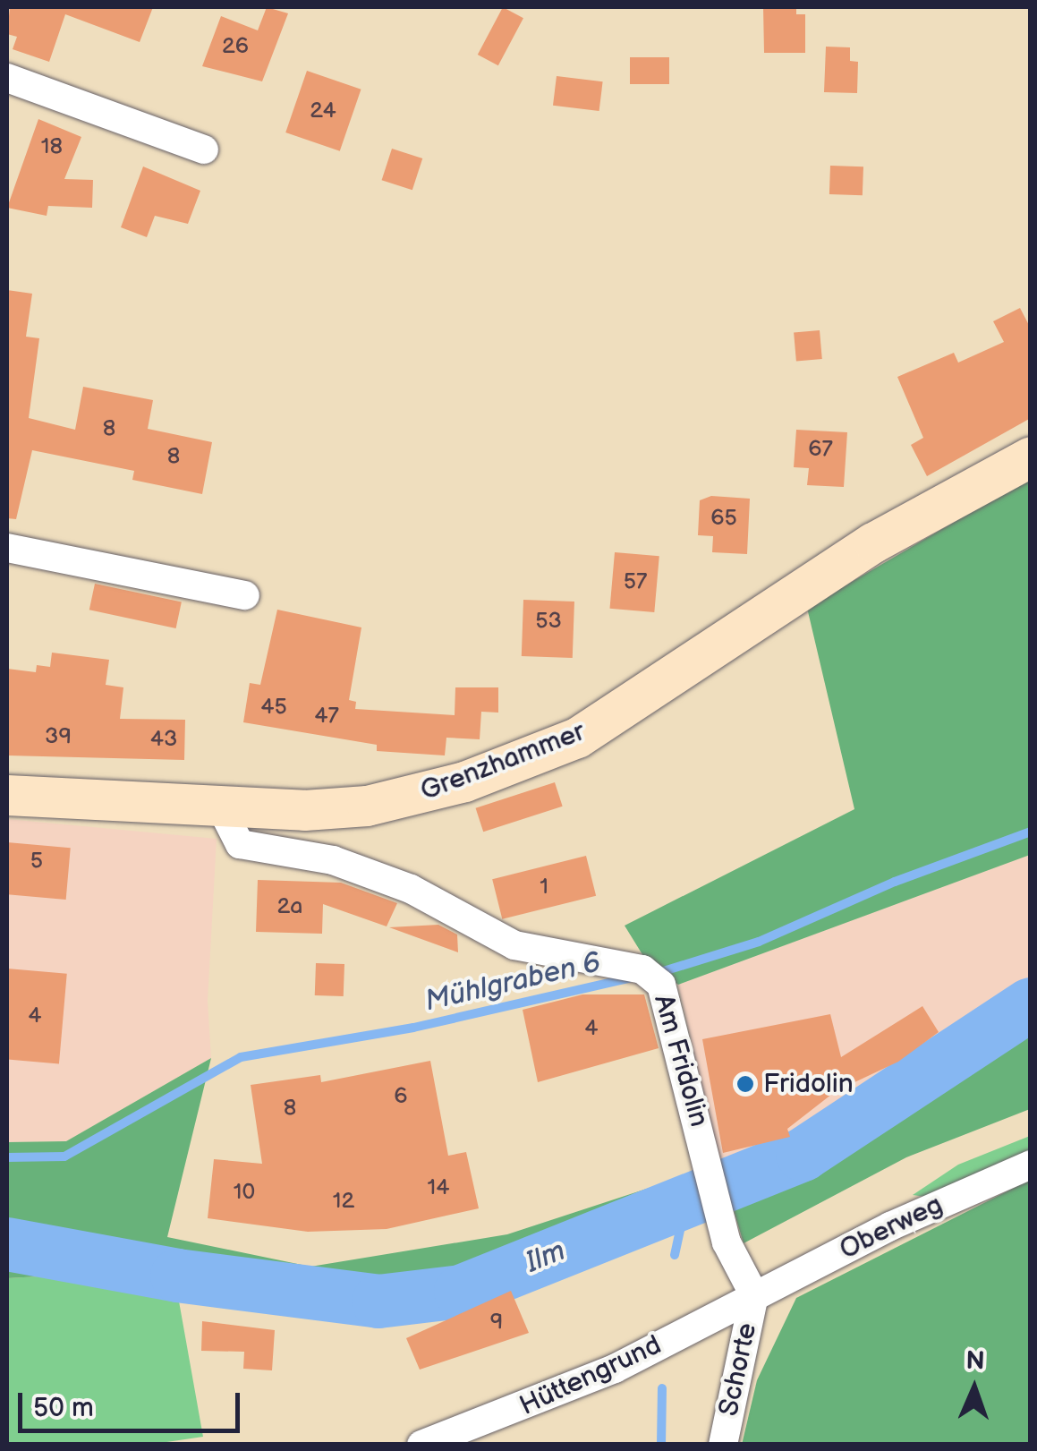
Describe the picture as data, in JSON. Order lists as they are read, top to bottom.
{
  "streets": {
    "main road": ["Grenzhammer"],
    "street": [
      "Am Fridolin",
      "Oberweg",
      "Schorte",
      "Hüttengrund"
    ]
  },
  "crossings": [
    ["Grenzhammer", "Am Fridolin"],
    ["Am Fridolin", "Oberweg"],
    ["Am Fridolin", "Schorte"],
    ["Am Fridolin", "Hüttengrund"],
    ["Oberweg", "Schorte"],
    ["Oberweg", "Hüttengrund"],
    ["Schorte", "Hüttengrund"]
  ],
  "water": ["Mühlgraben 6", "Ilm"],
  "places": ["Fridolin"],
  "house_numbers": [
    "26",
    "24",
    "18",
    "8",
    "67",
    "8",
    "65",
    "57",
    "53",
    "45",
    "47",
    "39",
    "43",
    "5",
    "1",
    "2a",
    "4",
    "4",
    "6",
    "8",
    "14",
    "10",
    "12",
    "9"
  ],
  "scale_bar": "50 m",
  "north": "top"
}
